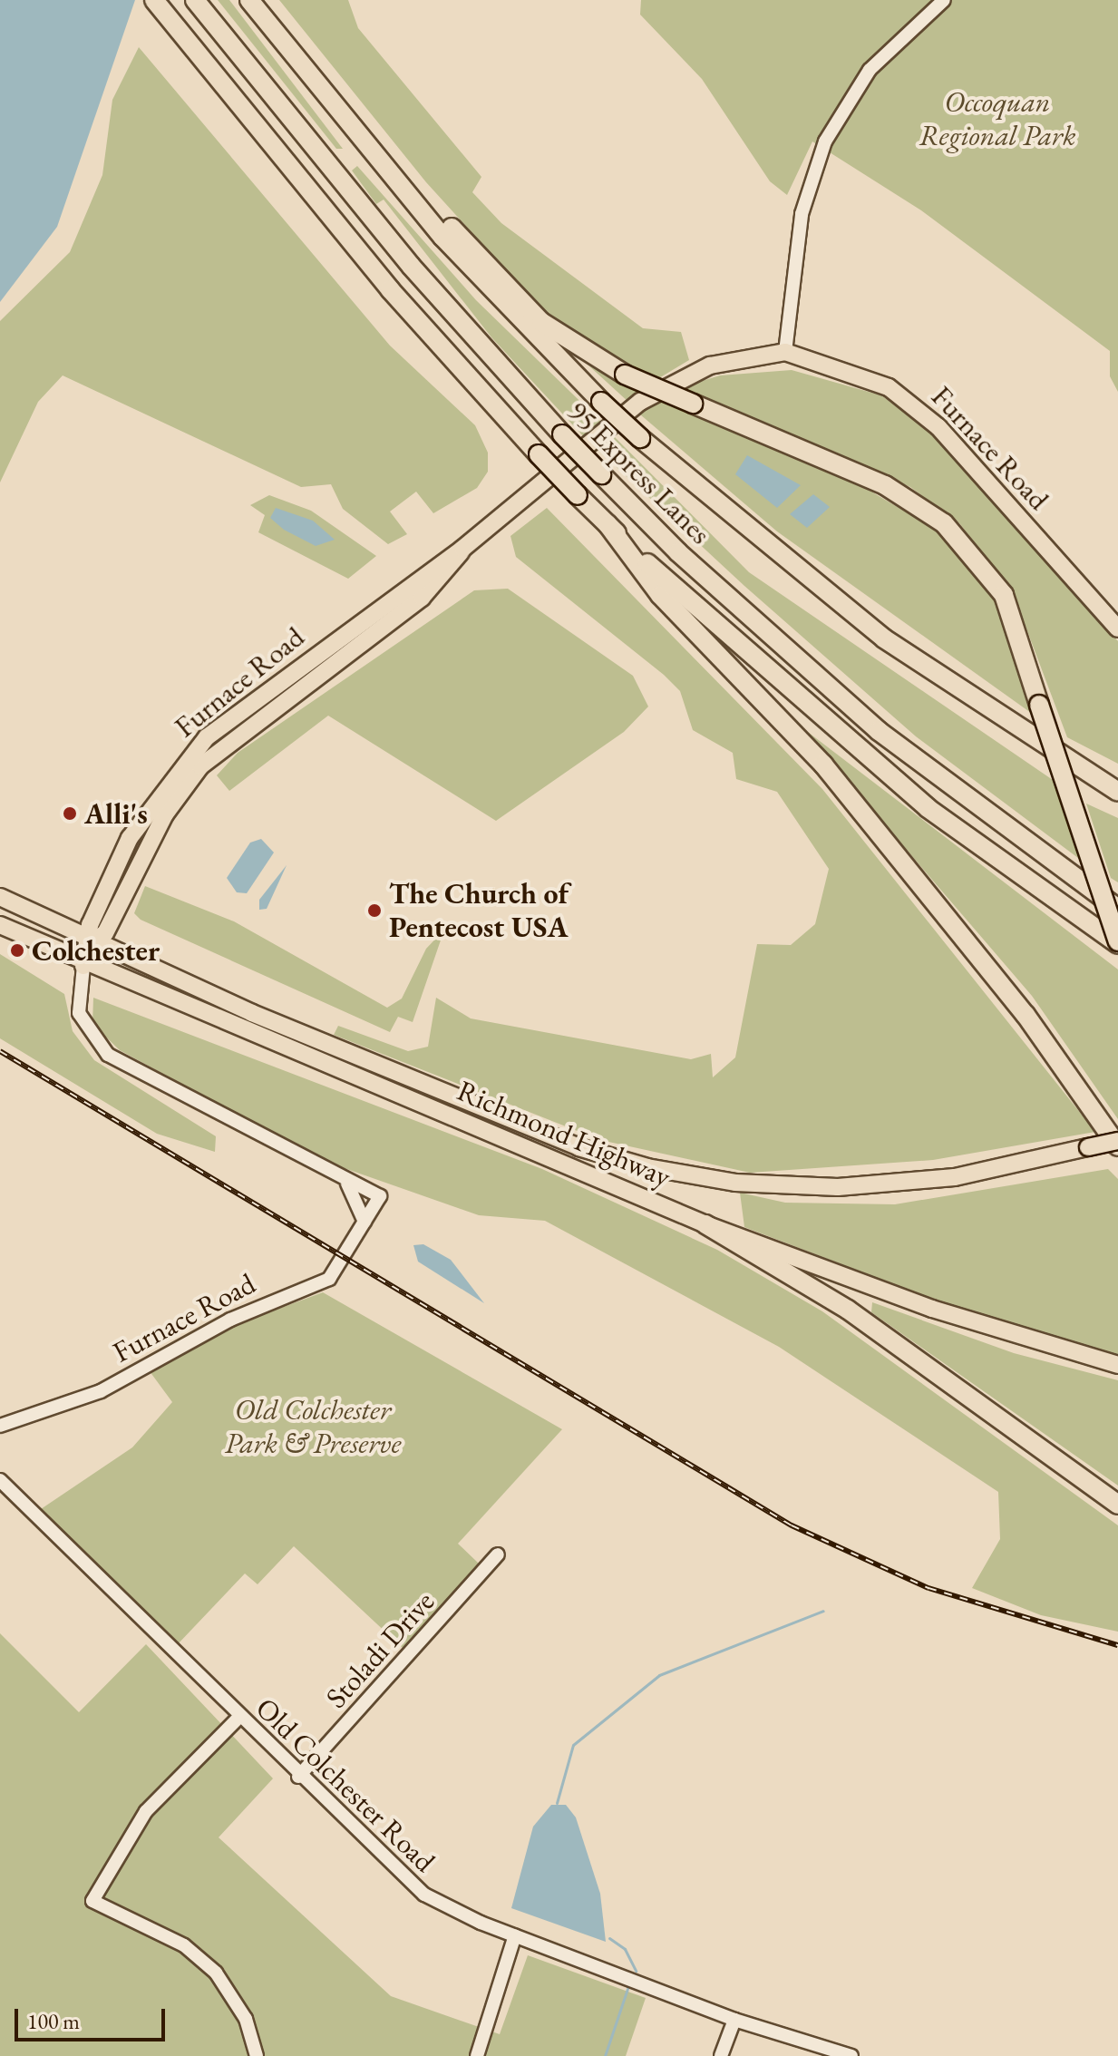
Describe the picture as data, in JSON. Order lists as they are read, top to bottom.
{
  "streets": {
    "highway": ["95 Express Lanes"],
    "main road": ["Furnace Road", "Richmond Highway"],
    "street": ["Stoladi Drive", "Old Colchester Road"]
  },
  "crossings": [
    ["Furnace Road", "Richmond Highway"],
    ["Stoladi Drive", "Old Colchester Road"]
  ],
  "parks": ["Occoquan Regional Park", "Old Colchester Park & Preserve"],
  "places": ["Alli's", "The Church of Pentecost USA", "Colchester"],
  "scale_bar": "100 m"
}
